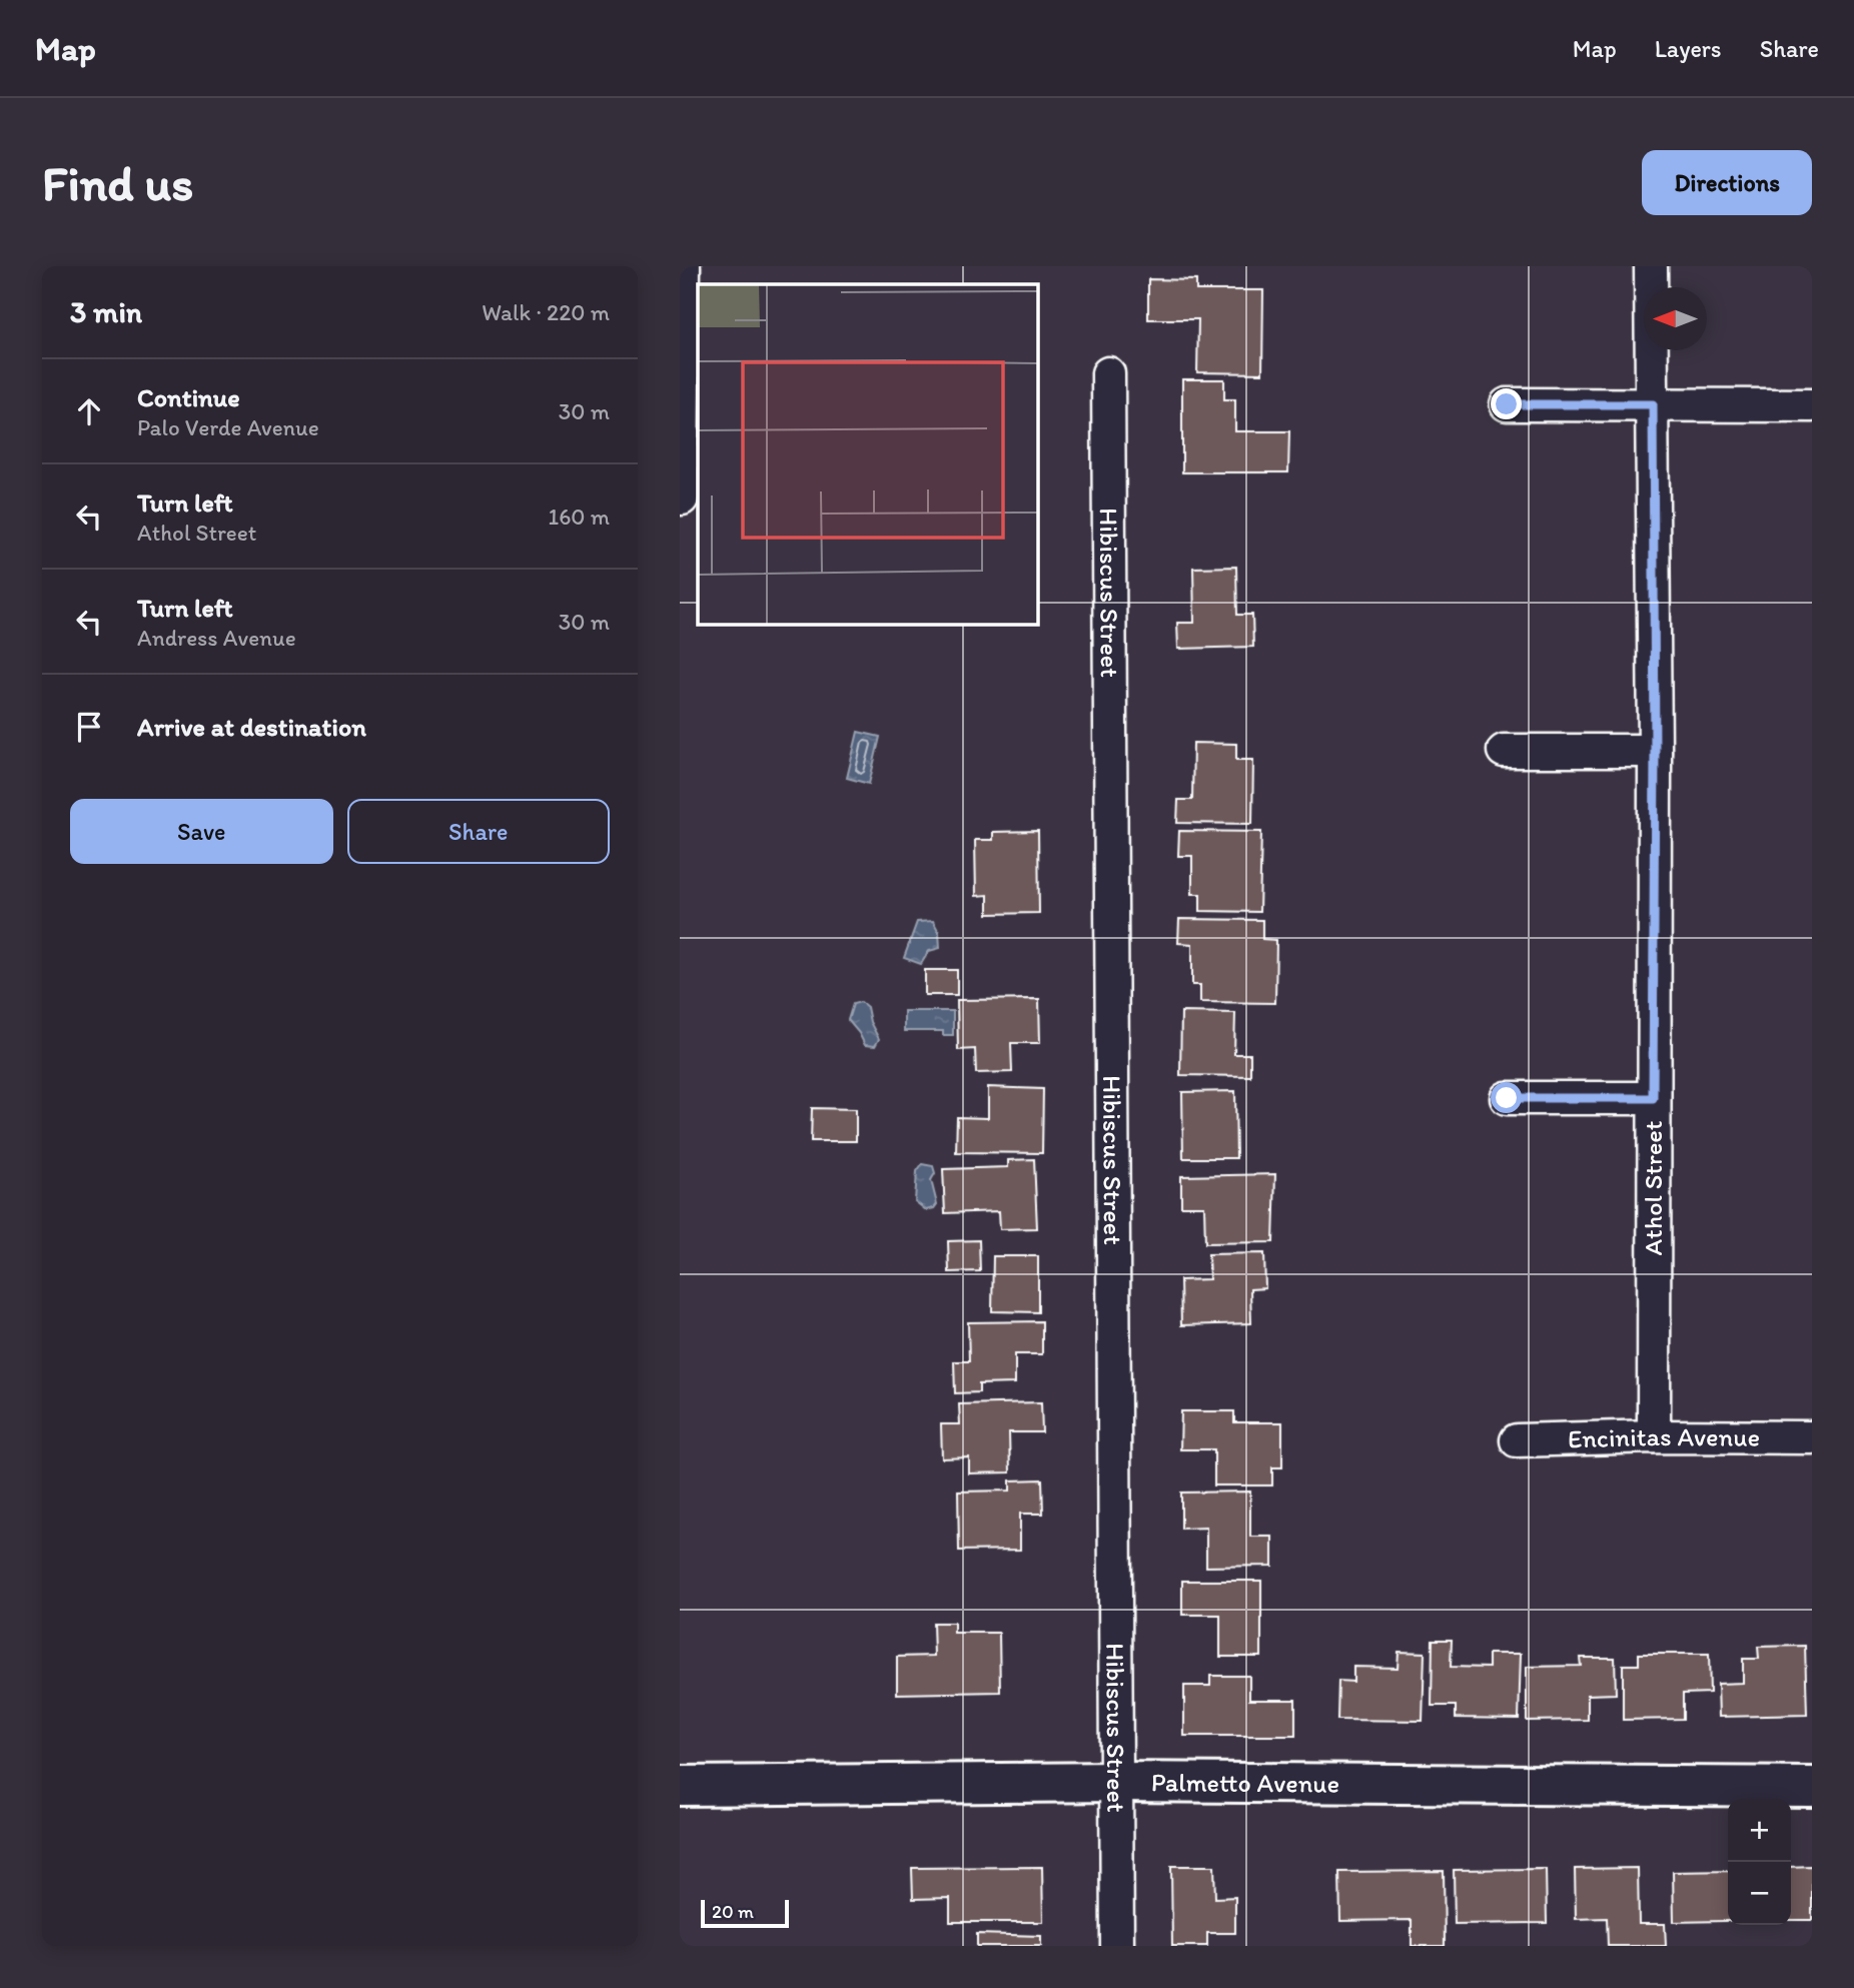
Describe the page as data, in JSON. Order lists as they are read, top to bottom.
{
  "streets": {
    "street": [
      "Hibiscus Street",
      "Athol Street",
      "Encinitas Avenue",
      "Palmetto Avenue"
    ]
  },
  "crossings": [
    ["Hibiscus Street", "Palmetto Avenue"],
    ["Athol Street", "Encinitas Avenue"]
  ],
  "scale_bar": "20 m",
  "north": "left",
  "page": {
    "header": "Map",
    "nav": ["Map", "Layers", "Share"],
    "buttons": [
      "Directions",
      ["Save", "Share"]
    ],
    "title": "Find us",
    "heading": ["3 min", "Walk · 220 m"],
    "list": [
      ["Continue", "Palo Verde Avenue", "30 m"],
      ["Turn left", "Athol Street", "160 m"],
      ["Turn left", "Andress Avenue", "30 m"],
      "Arrive at destination"
    ],
    "map_buttons": ["+", "−"],
    "scale": "20 m"
  }
}
